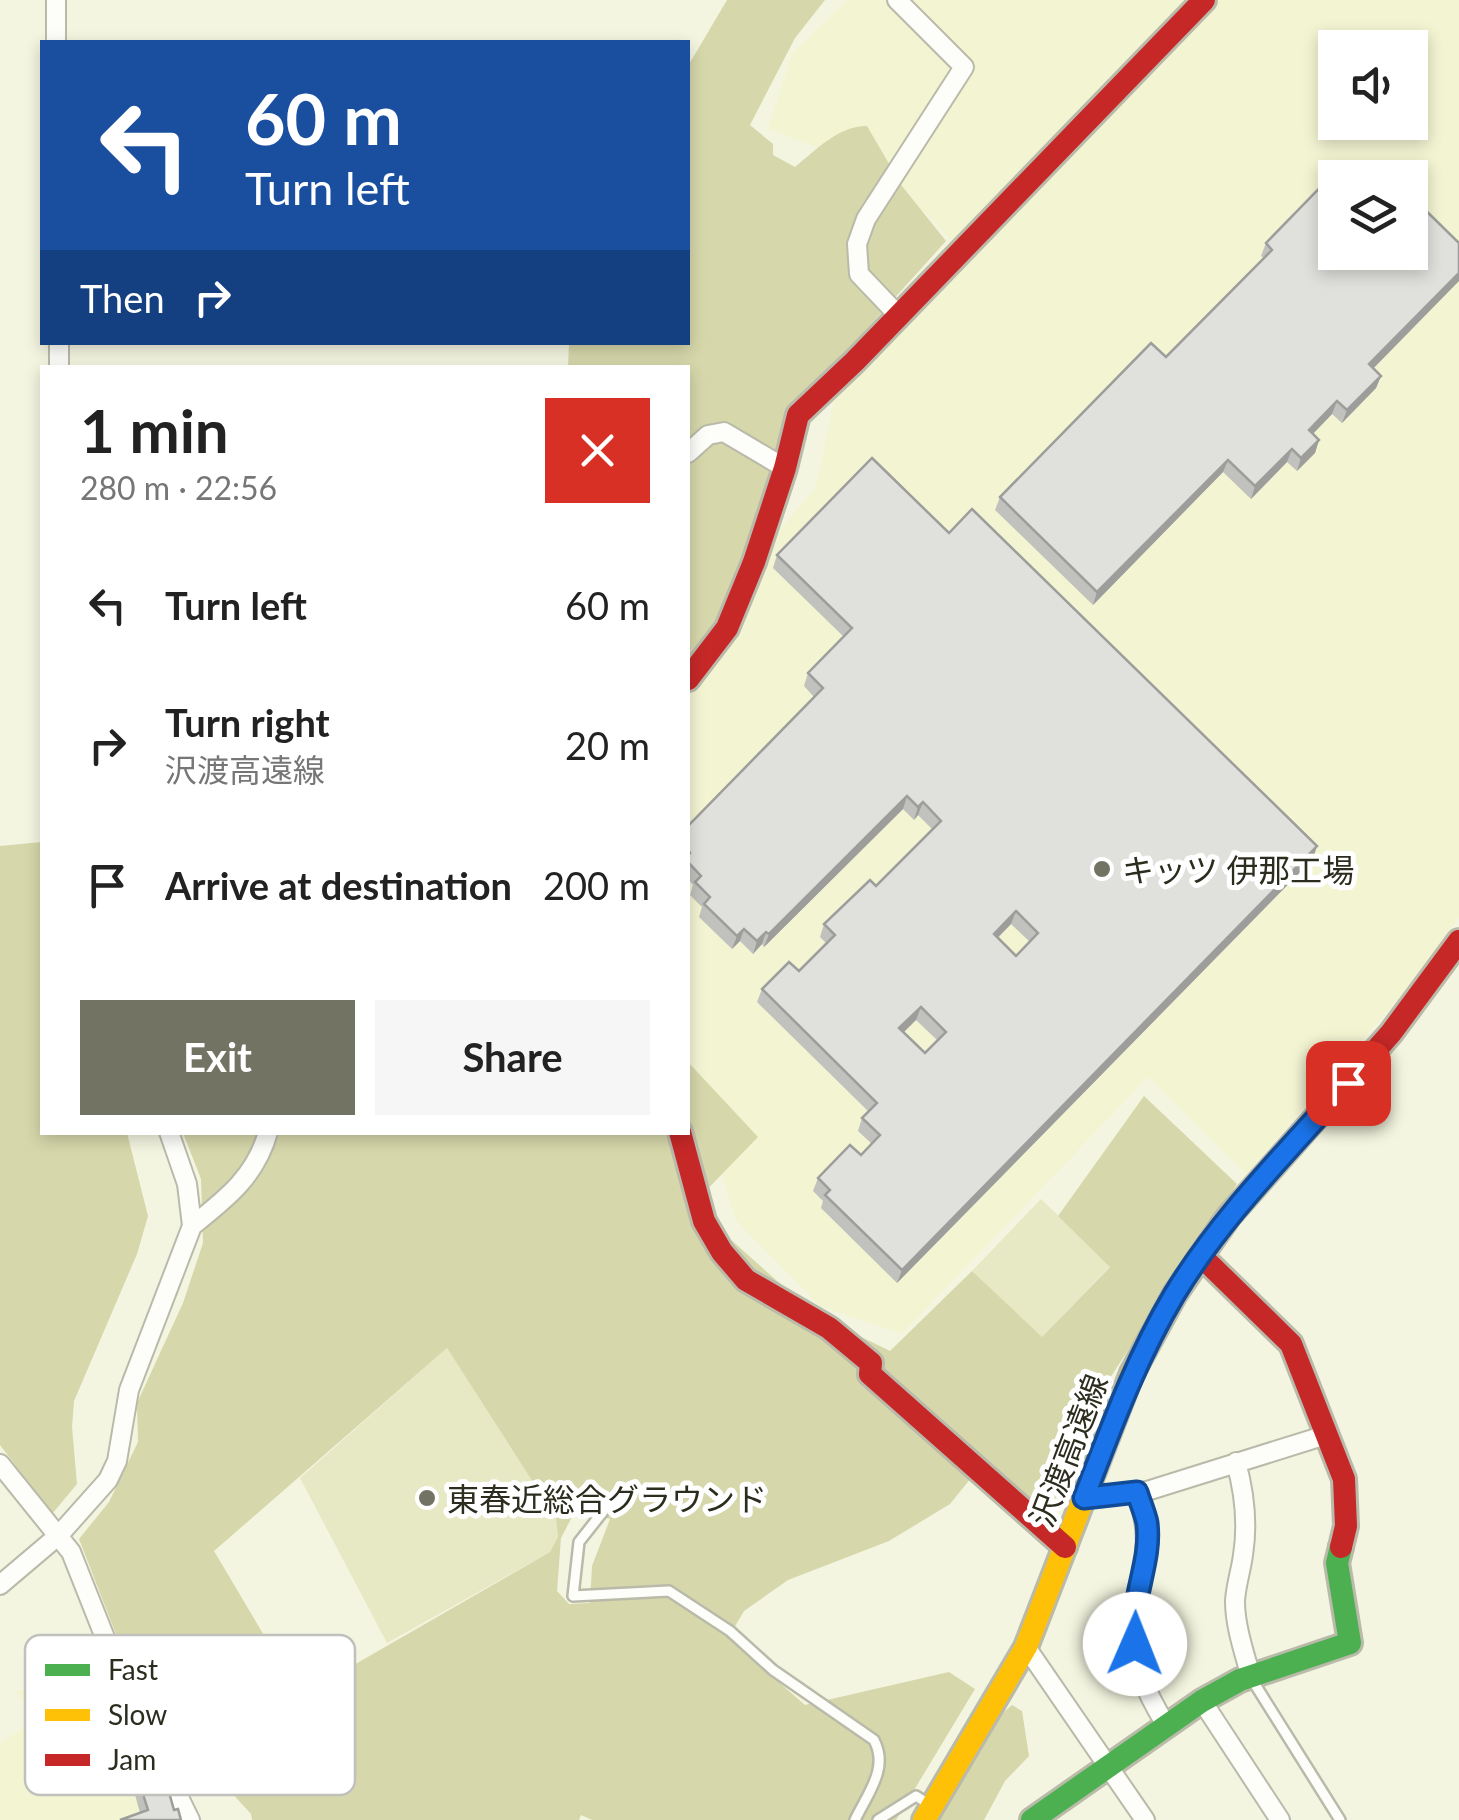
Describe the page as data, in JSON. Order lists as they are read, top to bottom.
{
  "streets": {
    "street": ["沢渡高遠線"]
  },
  "places": ["キッツ 伊那工場", "東春近総合グラウンド"],
  "legend": ["Fast", "Slow", "Jam"],
  "page": {
    "turn": ["60 m", "Turn left"],
    "then": "Then",
    "heading": ["1 min", "280 m · 22:56"],
    "list": [
      {
        "name": "Turn left",
        "value": "60 m"
      },
      {
        "name": "Turn right",
        "note": "沢渡高遠線",
        "value": "20 m"
      },
      {
        "name": "Arrive at destination",
        "value": "200 m"
      }
    ],
    "buttons": ["Exit", "Share"]
  }
}
